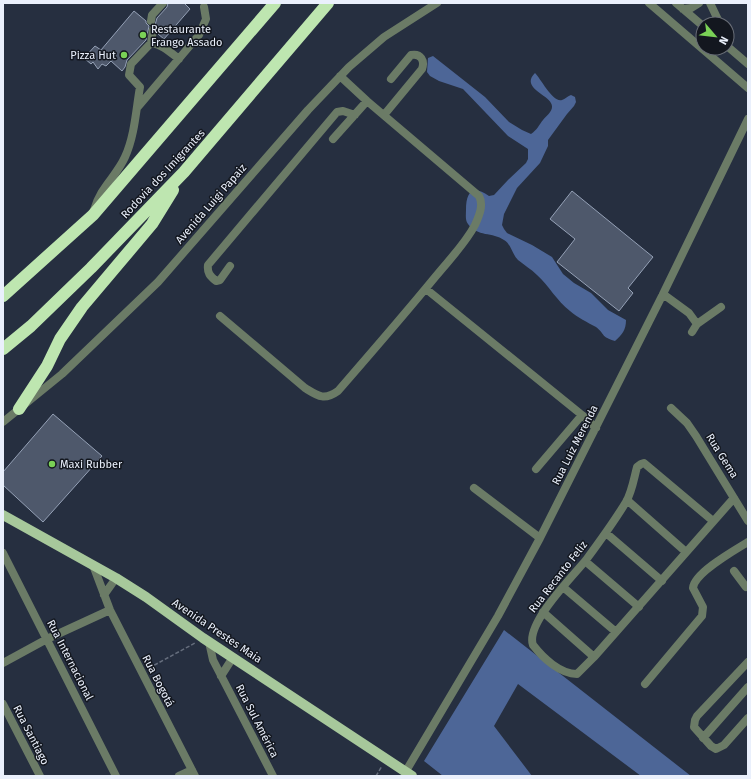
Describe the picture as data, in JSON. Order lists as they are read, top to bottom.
{
  "streets": {
    "highway": ["Rodovia dos Imigrantes"],
    "main road": ["Avenida Prestes Maia"],
    "street": [
      "Avenida Luigi Papaiz",
      "Rua Luiz Merenda",
      "Rua Gema",
      "Rua Recanto Feliz",
      "Rua Internacional",
      "Rua Bogotá",
      "Rua Sul América",
      "Rua Santiago"
    ]
  },
  "crossings": [
    ["Rua Luiz Merenda", "Avenida Prestes Maia"],
    ["Rua Gema", "Rua Recanto Feliz"],
    ["Avenida Prestes Maia", "Rua Bogotá"],
    ["Avenida Prestes Maia", "Rua Sul América"]
  ],
  "places": ["Restaurante Frango Assado", "Pizza Hut", "Maxi Rubber"],
  "north": "bottom right"
}
